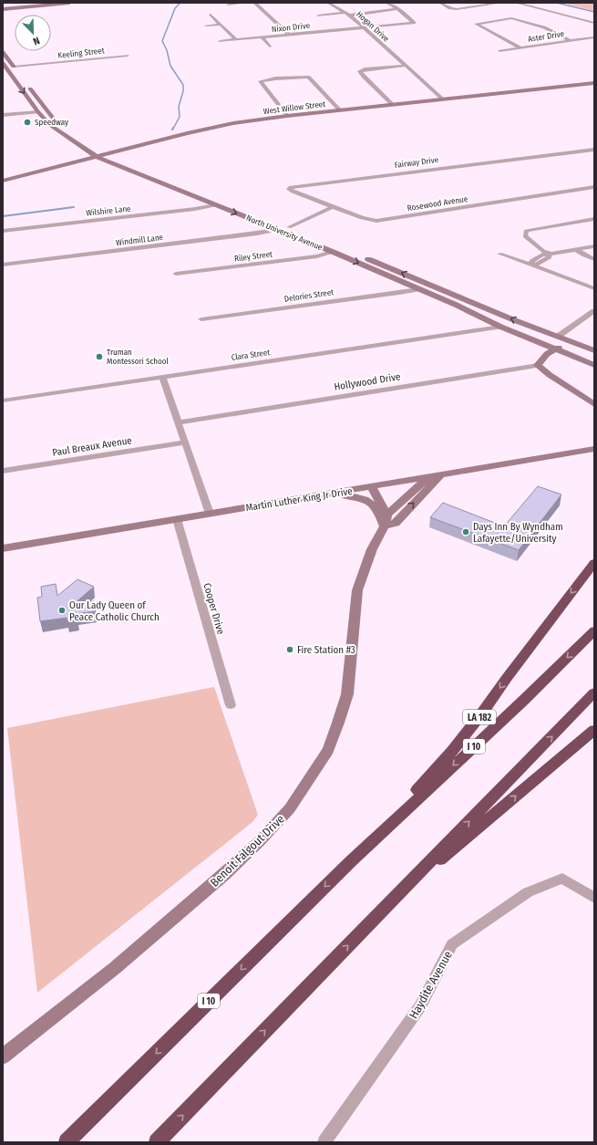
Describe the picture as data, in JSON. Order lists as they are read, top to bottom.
{
  "streets": {
    "highway": ["LA 182", "I 10"],
    "main road": [
      "West Willow Street",
      "North University Avenue",
      "Martin Luther King Jr Drive",
      "Benoit Falgout Drive"
    ],
    "street": [
      "Hogan Drive",
      "Nixon Drive",
      "Aster Drive",
      "Keeling Street",
      "Fairway Drive",
      "Rosewood Avenue",
      "Wilshire Lane",
      "Windmill Lane",
      "Riley Street",
      "Delories Street",
      "Clara Street",
      "Hollywood Drive",
      "Paul Breaux Avenue",
      "Cooper Drive",
      "Haydite Avenue"
    ]
  },
  "crossings": [
    ["Hogan Drive", "Nixon Drive"],
    ["Hogan Drive", "West Willow Street"],
    ["Keeling Street", "North University Avenue"],
    ["West Willow Street", "North University Avenue"],
    ["Fairway Drive", "Rosewood Avenue"],
    ["Wilshire Lane", "North University Avenue"],
    ["North University Avenue", "Windmill Lane"],
    ["North University Avenue", "Riley Street"],
    ["North University Avenue", "Delories Street"],
    ["North University Avenue", "Clara Street"],
    ["Martin Luther King Jr Drive", "Cooper Drive"],
    ["LA 182", "I 10"]
  ],
  "places": [
    "Speedway",
    "Truman Montessori School",
    "Days Inn By Wyndham Lafayette/University",
    "Our Lady Queen of Peace Catholic Church",
    "Fire Station #3"
  ],
  "north": "bottom right"
}
